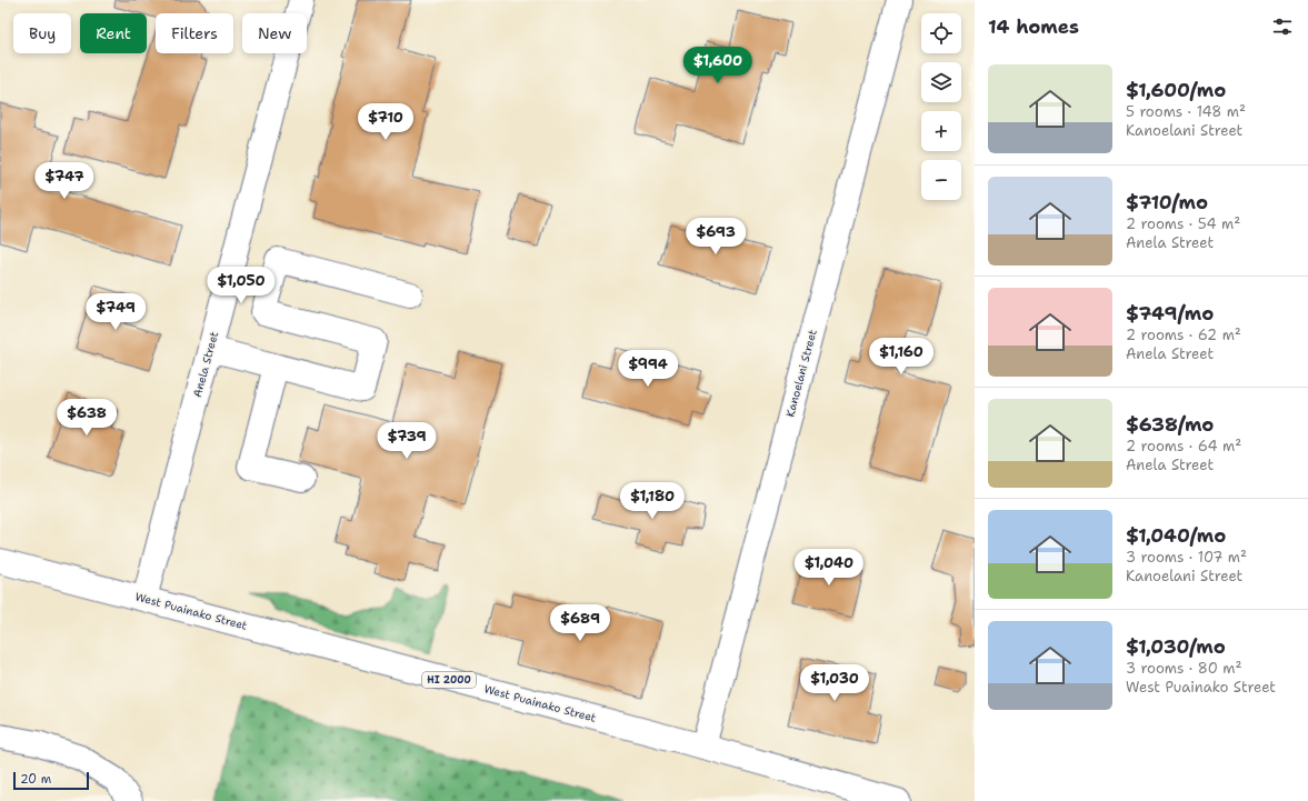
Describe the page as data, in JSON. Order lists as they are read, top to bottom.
{
  "streets": {
    "main road": [
      "Anela Street",
      "Kanoelani Street",
      "West Puainako Street",
      "HI 2000"
    ]
  },
  "crossings": [
    ["Anela Street", "West Puainako Street"],
    ["Kanoelani Street", "West Puainako Street"]
  ],
  "scale_bar": "20 m",
  "page": {
    "heading": "14 homes",
    "map_buttons": ["+", "−"],
    "chip": [
      "Buy",
      "Rent",
      "Filters",
      "New"
    ],
    "price": [
      "$1,600",
      "$710",
      "$747",
      "$693",
      "$1,050",
      "$749",
      "$1,160",
      "$994",
      "$638",
      "$739",
      "$1,180",
      "$1,040",
      "$689",
      "$1,030"
    ],
    "list": [
      {
        "name": "$1,600/mo",
        "note": "5 rooms · 148 m² · Kanoelani Street"
      },
      {
        "name": "$710/mo",
        "note": "2 rooms · 54 m² · Anela Street"
      },
      {
        "name": "$749/mo",
        "note": "2 rooms · 62 m² · Anela Street"
      },
      {
        "name": "$638/mo",
        "note": "2 rooms · 64 m² · Anela Street"
      },
      {
        "name": "$1,040/mo",
        "note": "3 rooms · 107 m² · Kanoelani Street"
      },
      {
        "name": "$1,030/mo",
        "note": "3 rooms · 80 m² · West Puainako Street"
      }
    ],
    "scale": "20 m"
  }
}
